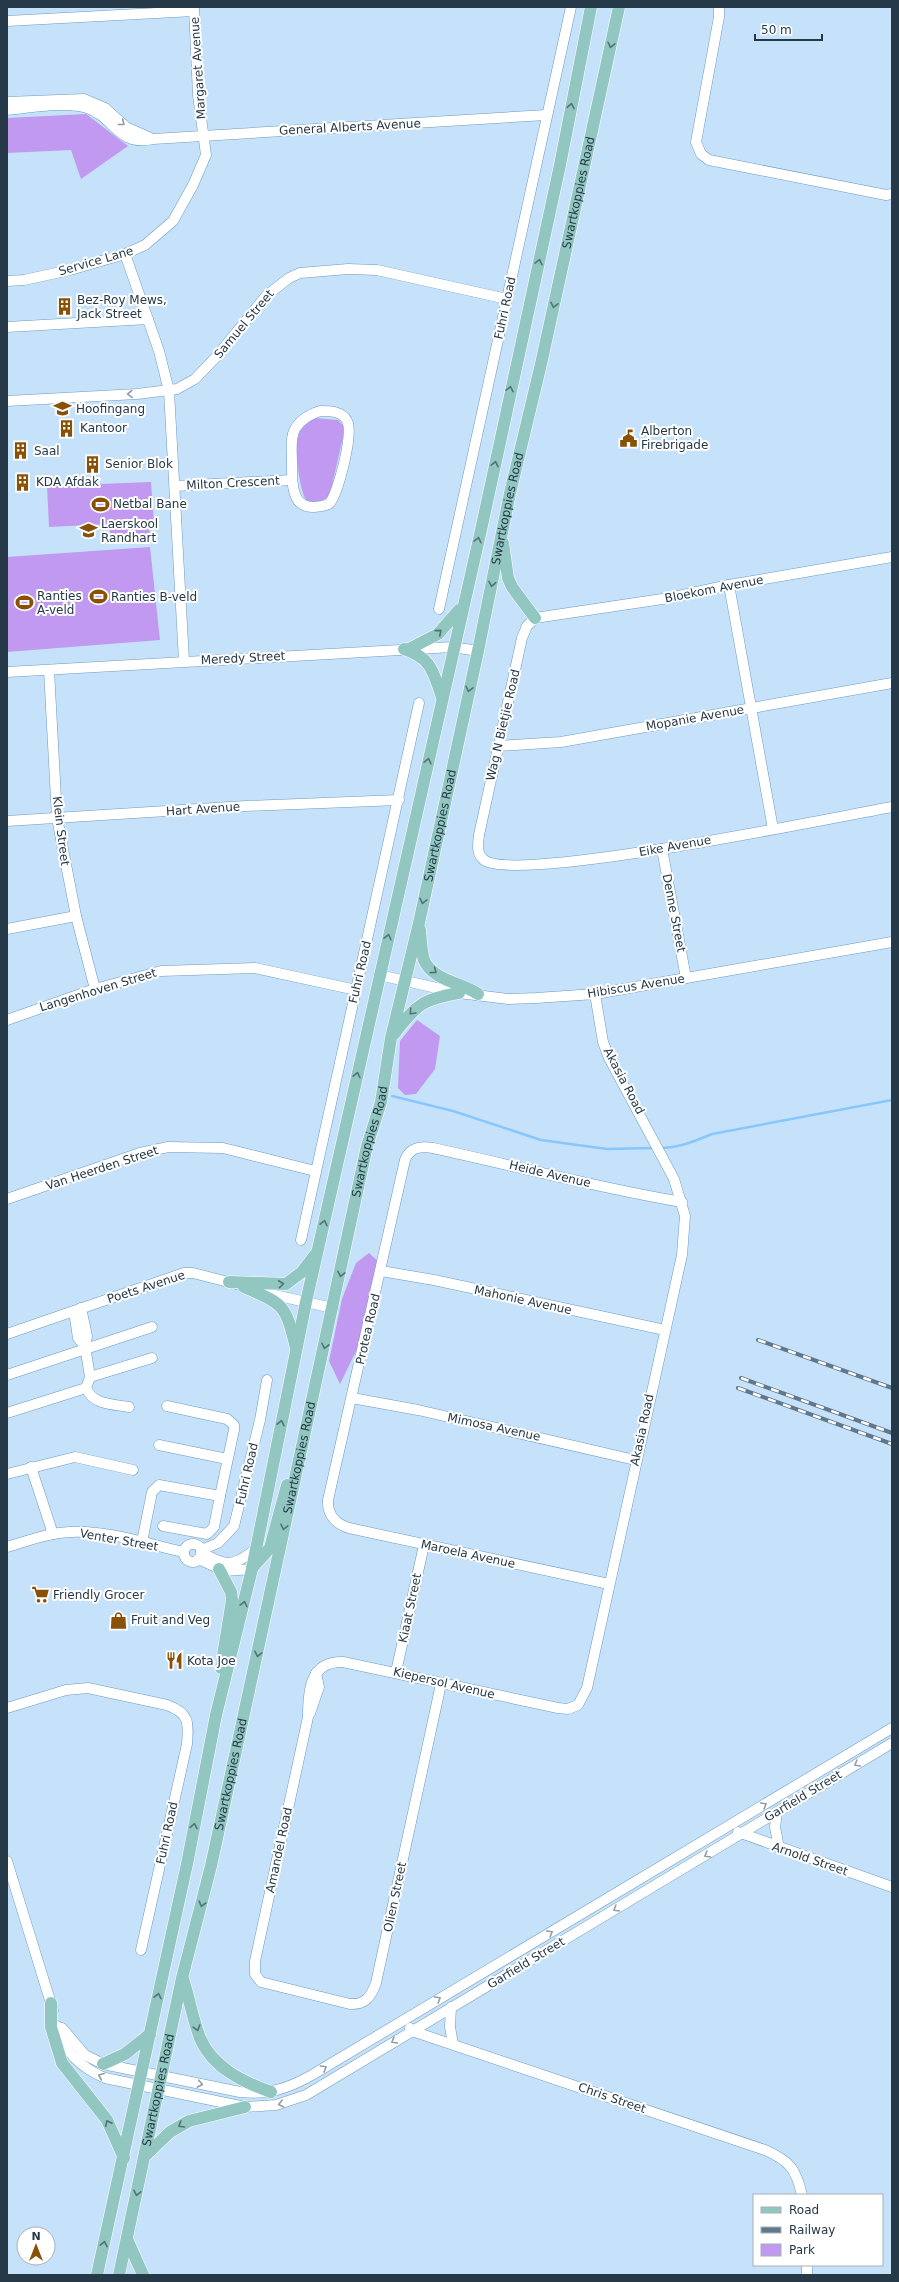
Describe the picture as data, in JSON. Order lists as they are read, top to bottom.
{
  "streets": {
    "main road": ["Swartkoppies Road"],
    "street": [
      "Margaret Avenue",
      "General Alberts Avenue",
      "Service Lane",
      "Fuhri Road",
      "Samuel Street",
      "Milton Crescent",
      "Bloekom Avenue",
      "Meredy Street",
      "Mopanie Avenue",
      "Wag N Bietjie Road",
      "Hart Avenue",
      "Klein Street",
      "Eike Avenue",
      "Denne Street",
      "Hibiscus Avenue",
      "Langenhoven Street",
      "Akasia Road",
      "Van Heerden Street",
      "Heide Avenue",
      "Poets Avenue",
      "Mahonie Avenue",
      "Protea Road",
      "Mimosa Avenue",
      "Venter Street",
      "Maroela Avenue",
      "Kiaat Street",
      "Kiepersol Avenue",
      "Garfield Street",
      "Amandel Road",
      "Arnold Street",
      "Olien Street",
      "Chris Street"
    ]
  },
  "crossings": [
    ["Margaret Avenue", "General Alberts Avenue"],
    ["Margaret Avenue", "Service Lane"],
    ["General Alberts Avenue", "Service Lane"],
    ["General Alberts Avenue", "Fuhri Road"],
    ["Swartkoppies Road", "Meredy Street"],
    ["Swartkoppies Road", "Hibiscus Avenue"],
    ["Swartkoppies Road", "Poets Avenue"],
    ["Swartkoppies Road", "Garfield Street"],
    ["Fuhri Road", "Samuel Street"],
    ["Fuhri Road", "Hart Avenue"],
    ["Fuhri Road", "Langenhoven Street"],
    ["Fuhri Road", "Van Heerden Street"],
    ["Fuhri Road", "Venter Street"],
    ["Bloekom Avenue", "Wag N Bietjie Road"],
    ["Meredy Street", "Klein Street"],
    ["Mopanie Avenue", "Wag N Bietjie Road"],
    ["Wag N Bietjie Road", "Eike Avenue"],
    ["Hart Avenue", "Klein Street"],
    ["Klein Street", "Langenhoven Street"],
    ["Eike Avenue", "Denne Street"],
    ["Denne Street", "Hibiscus Avenue"],
    ["Hibiscus Avenue", "Akasia Road"],
    ["Akasia Road", "Heide Avenue"],
    ["Akasia Road", "Mahonie Avenue"],
    ["Akasia Road", "Mimosa Avenue"],
    ["Akasia Road", "Maroela Avenue"],
    ["Akasia Road", "Kiepersol Avenue"],
    ["Heide Avenue", "Protea Road"],
    ["Mahonie Avenue", "Protea Road"],
    ["Protea Road", "Mimosa Avenue"],
    ["Protea Road", "Maroela Avenue"],
    ["Maroela Avenue", "Kiaat Street"],
    ["Kiaat Street", "Kiepersol Avenue"],
    ["Kiepersol Avenue", "Amandel Road"],
    ["Kiepersol Avenue", "Olien Street"],
    ["Garfield Street", "Arnold Street"],
    ["Garfield Street", "Chris Street"],
    ["Amandel Road", "Olien Street"]
  ],
  "places": {
    "building": [
      "Bez-Roy Mews, Jack Street",
      "Kantoor",
      "Saal",
      "Senior Blok",
      "KDA Afdak"
    ],
    "school or university": ["Hoofingang", "Laerskool Randhart"],
    "public building": ["Alberton Firebrigade"],
    "sports": ["Netbal Bane", "Ranties B-veld", "Ranties A-veld"],
    "supermarket": ["Friendly Grocer"],
    "shop": ["Fruit and Veg"],
    "restaurant": ["Kota Joe"]
  },
  "legend": ["Road", "Railway", "Park"],
  "scale_bar": "50 m",
  "north": "top"
}
